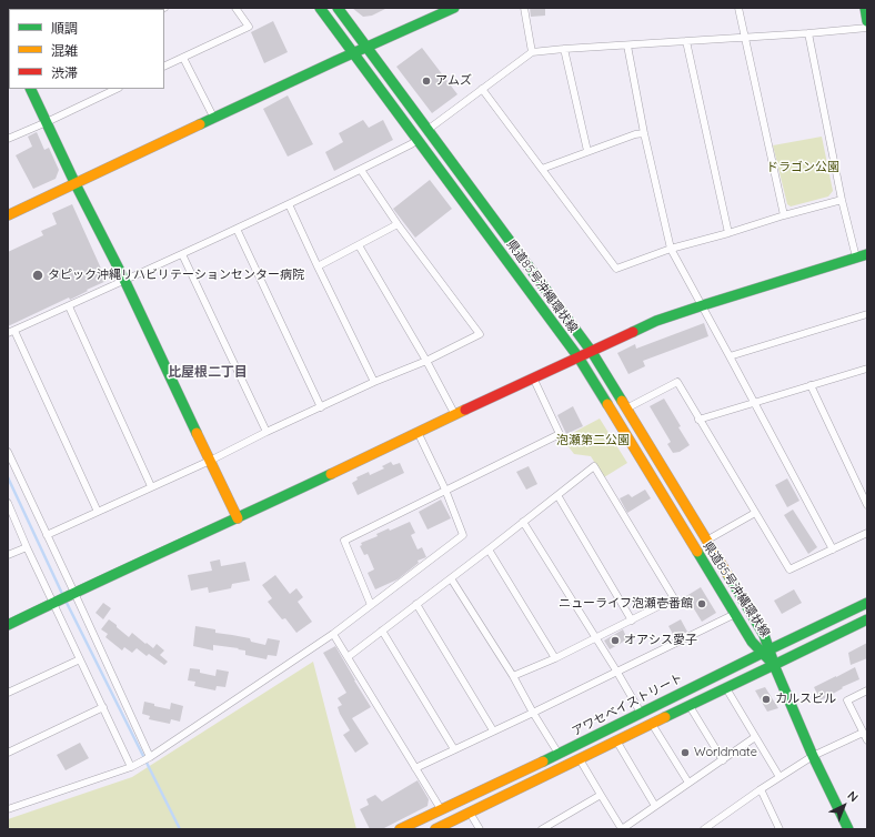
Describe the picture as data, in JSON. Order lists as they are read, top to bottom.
{
  "streets": {
    "main road": ["県道85号沖縄環状線", "アワセベイストリート"]
  },
  "crossings": [
    ["県道85号沖縄環状線", "アワセベイストリート"]
  ],
  "districts": ["比屋根二丁目"],
  "parks": ["ドラゴン公園", "泡瀬第二公園"],
  "places": [
    "アムズ",
    "タピック沖縄リハビリテーションセンター病院",
    "ニューライフ泡瀬壱番館",
    "オアシス愛子",
    "カルスビル",
    "Worldmate"
  ],
  "legend": ["順調", "混雑", "渋滞"],
  "north": "top right"
}
